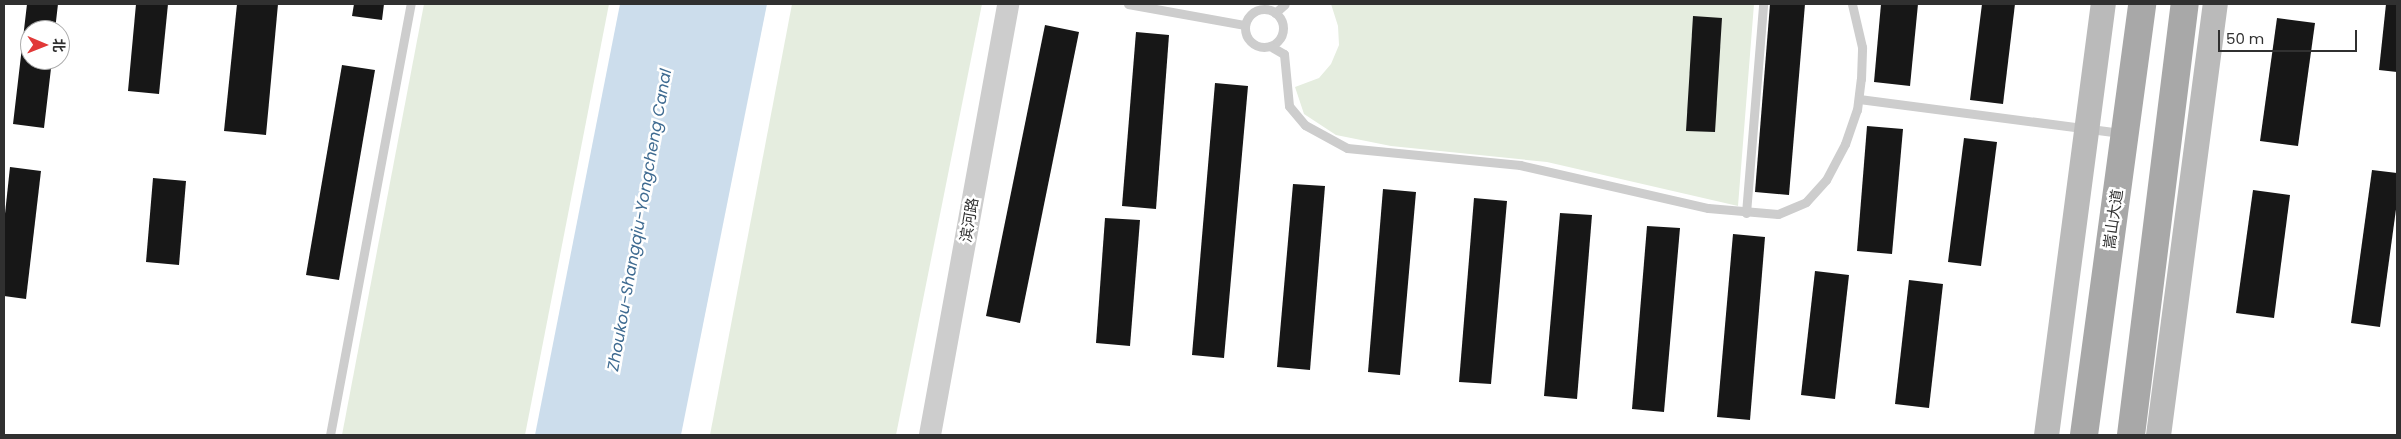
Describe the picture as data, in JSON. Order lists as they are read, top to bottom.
{
  "streets": {
    "main road": ["嵩山大道"],
    "street": ["滨河路"]
  },
  "water": ["Zhoukou-Shangqiu-Yongcheng Canal"],
  "scale_bar": "50 m",
  "north": "right"
}
